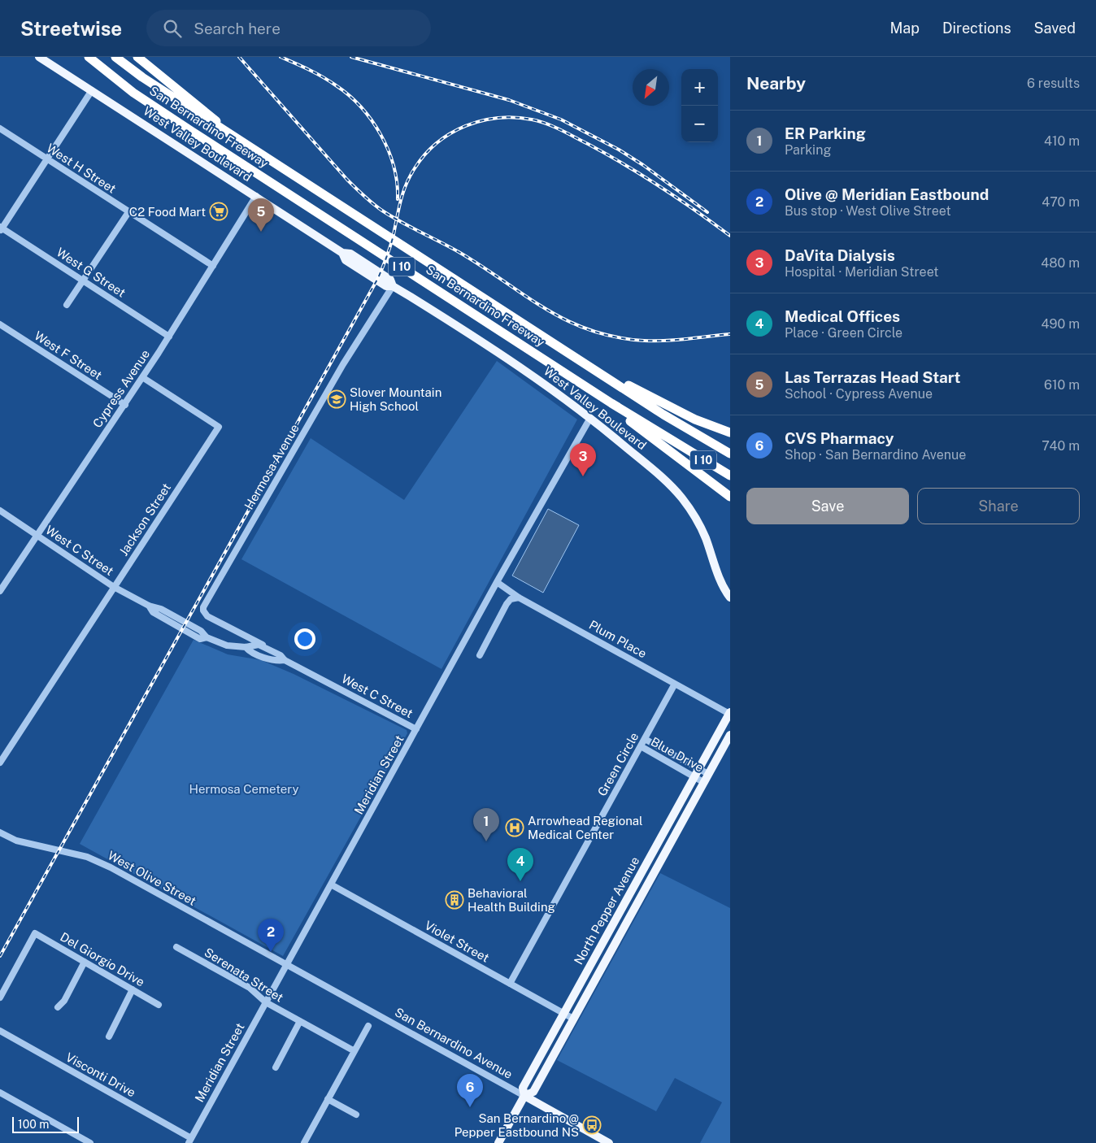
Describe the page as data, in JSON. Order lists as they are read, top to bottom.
{
  "streets": {
    "highway": ["San Bernardino Freeway", "I 10"],
    "main road": ["West Valley Boulevard", "North Pepper Avenue", "San Bernardino Avenue"],
    "street": [
      "West H Street",
      "West G Street",
      "West F Street",
      "Cypress Avenue",
      "Hermosa Avenue",
      "Jackson Street",
      "West C Street",
      "Plum Place",
      "Blue Drive",
      "Green Circle",
      "Meridian Street",
      "West Olive Street",
      "Violet Street",
      "Del Giorgio Drive",
      "Serenata Street",
      "Visconti Drive"
    ]
  },
  "crossings": [
    ["West Valley Boulevard", "Cypress Avenue"],
    ["West Valley Boulevard", "Hermosa Avenue"],
    ["West Valley Boulevard", "Meridian Street"],
    ["West H Street", "Cypress Avenue"],
    ["West G Street", "Cypress Avenue"],
    ["West F Street", "Cypress Avenue"],
    ["Cypress Avenue", "Jackson Street"],
    ["Cypress Avenue", "West C Street"],
    ["Jackson Street", "West C Street"],
    ["West C Street", "Meridian Street"],
    ["Plum Place", "Green Circle"],
    ["Plum Place", "Meridian Street"],
    ["Plum Place", "North Pepper Avenue"],
    ["Blue Drive", "Green Circle"],
    ["Blue Drive", "North Pepper Avenue"],
    ["Green Circle", "Violet Street"],
    ["Meridian Street", "West Olive Street"],
    ["Meridian Street", "Violet Street"],
    ["Meridian Street", "Serenata Street"],
    ["Meridian Street", "San Bernardino Avenue"],
    ["Meridian Street", "Visconti Drive"],
    ["West Olive Street", "San Bernardino Avenue"],
    ["North Pepper Avenue", "Violet Street"],
    ["North Pepper Avenue", "San Bernardino Avenue"]
  ],
  "parks": ["Hermosa Cemetery"],
  "places": {
    "supermarket": ["C2 Food Mart"],
    "school or university": ["Slover Mountain High School"],
    "hospital": ["Arrowhead Regional Medical Center"],
    "building": ["Behavioral Health Building"],
    "bus stop": ["San Bernardino @ Pepper Eastbound NS"]
  },
  "scale_bar": "100 m",
  "north": "bottom left",
  "page": {
    "header": "Streetwise",
    "search": "Search here",
    "nav": ["Map", "Directions", "Saved"],
    "heading": ["Nearby", "6 results"],
    "map_buttons": ["+", "−"],
    "list": [
      {
        "mark": "1",
        "name": "ER Parking",
        "note": "Parking",
        "value": "410 m"
      },
      {
        "mark": "2",
        "name": "Olive @ Meridian Eastbound",
        "note": "Bus stop · West Olive Street",
        "value": "470 m"
      },
      {
        "mark": "3",
        "name": "DaVita Dialysis",
        "note": "Hospital · Meridian Street",
        "value": "480 m"
      },
      {
        "mark": "4",
        "name": "Medical Offices",
        "note": "Place · Green Circle",
        "value": "490 m"
      },
      {
        "mark": "5",
        "name": "Las Terrazas Head Start",
        "note": "School · Cypress Avenue",
        "value": "610 m"
      },
      {
        "mark": "6",
        "name": "CVS Pharmacy",
        "note": "Shop · San Bernardino Avenue",
        "value": "740 m"
      }
    ],
    "pins": [
      "5",
      "3",
      "1",
      "4",
      "2",
      "6"
    ],
    "buttons": ["Save", "Share"],
    "scale": "100 m"
  }
}
